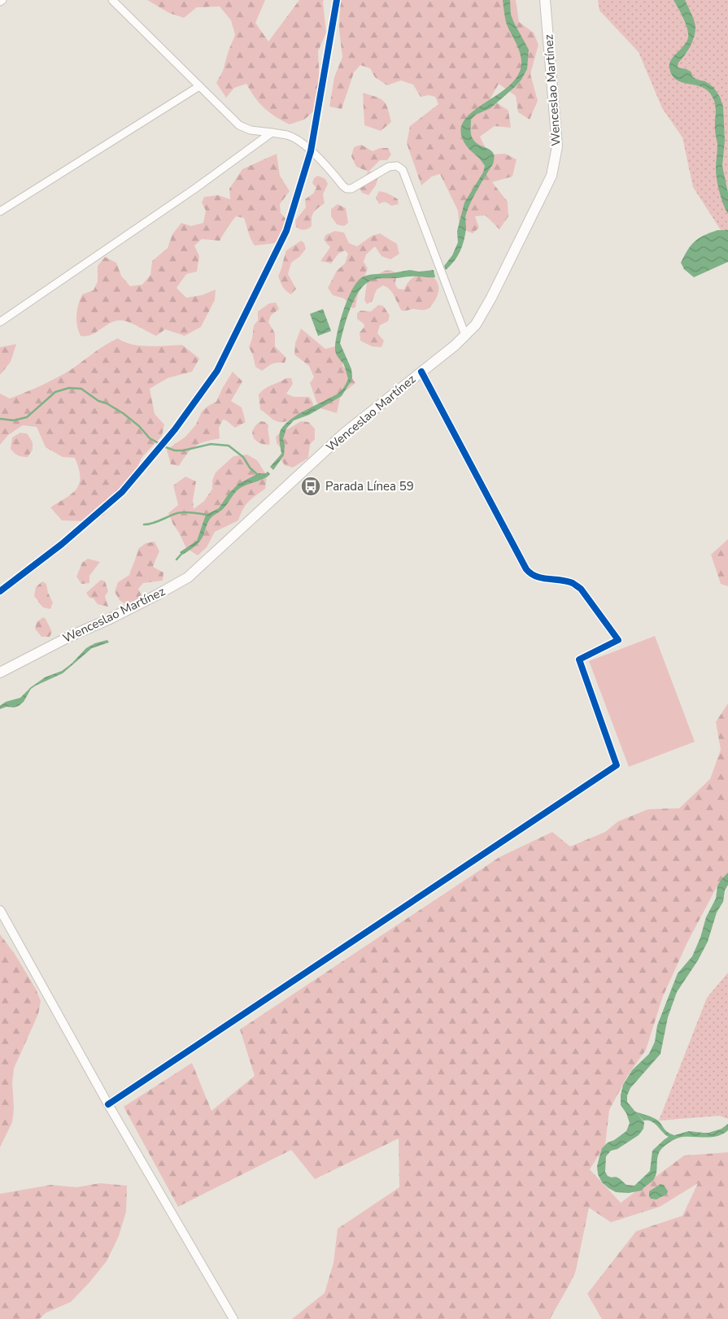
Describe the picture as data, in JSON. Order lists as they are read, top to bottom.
{
  "streets": {
    "main road": ["Wenceslao Martínez"]
  },
  "places": {
    "bus stop": ["Parada Línea 59"]
  }
}
